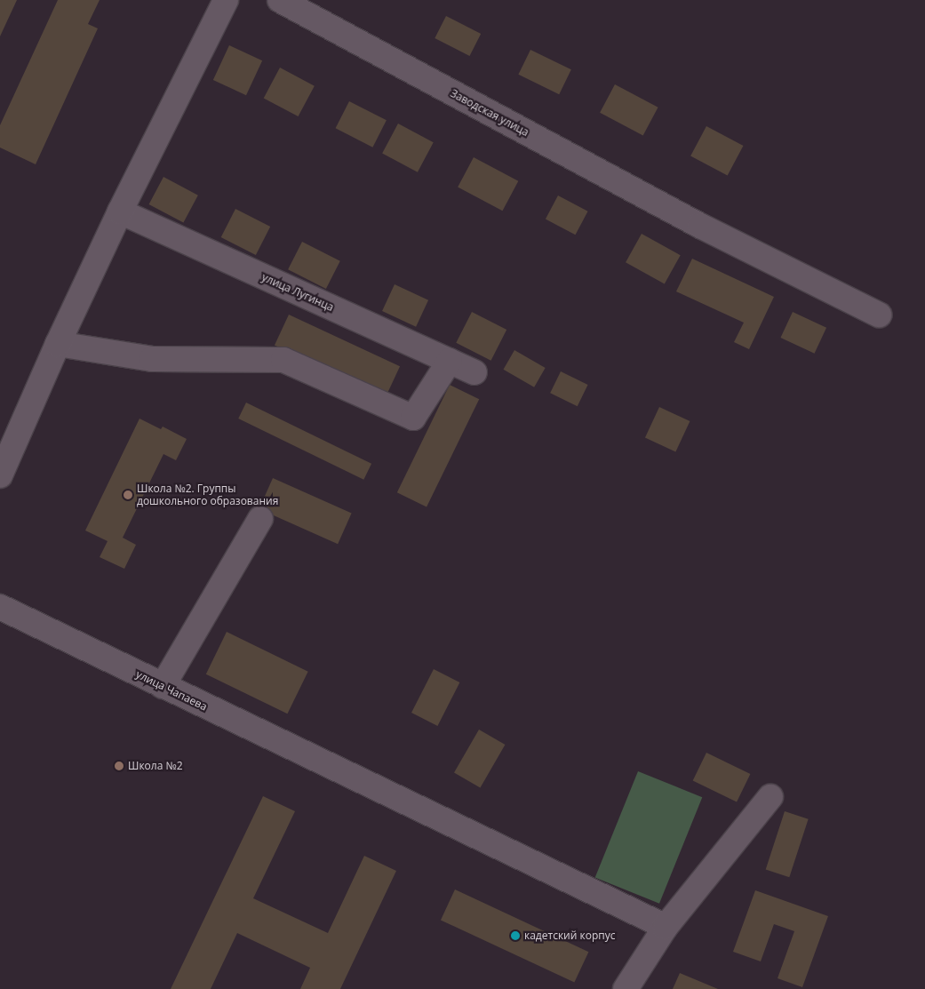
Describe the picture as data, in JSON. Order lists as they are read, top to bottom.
{
  "streets": {
    "street": ["Заводская улица", "улица Лугинца", "улица Чапаева"]
  },
  "places": ["Школа №2. Группы дошкольного образования", "Школа №2", "кадетский корпус"]
}
